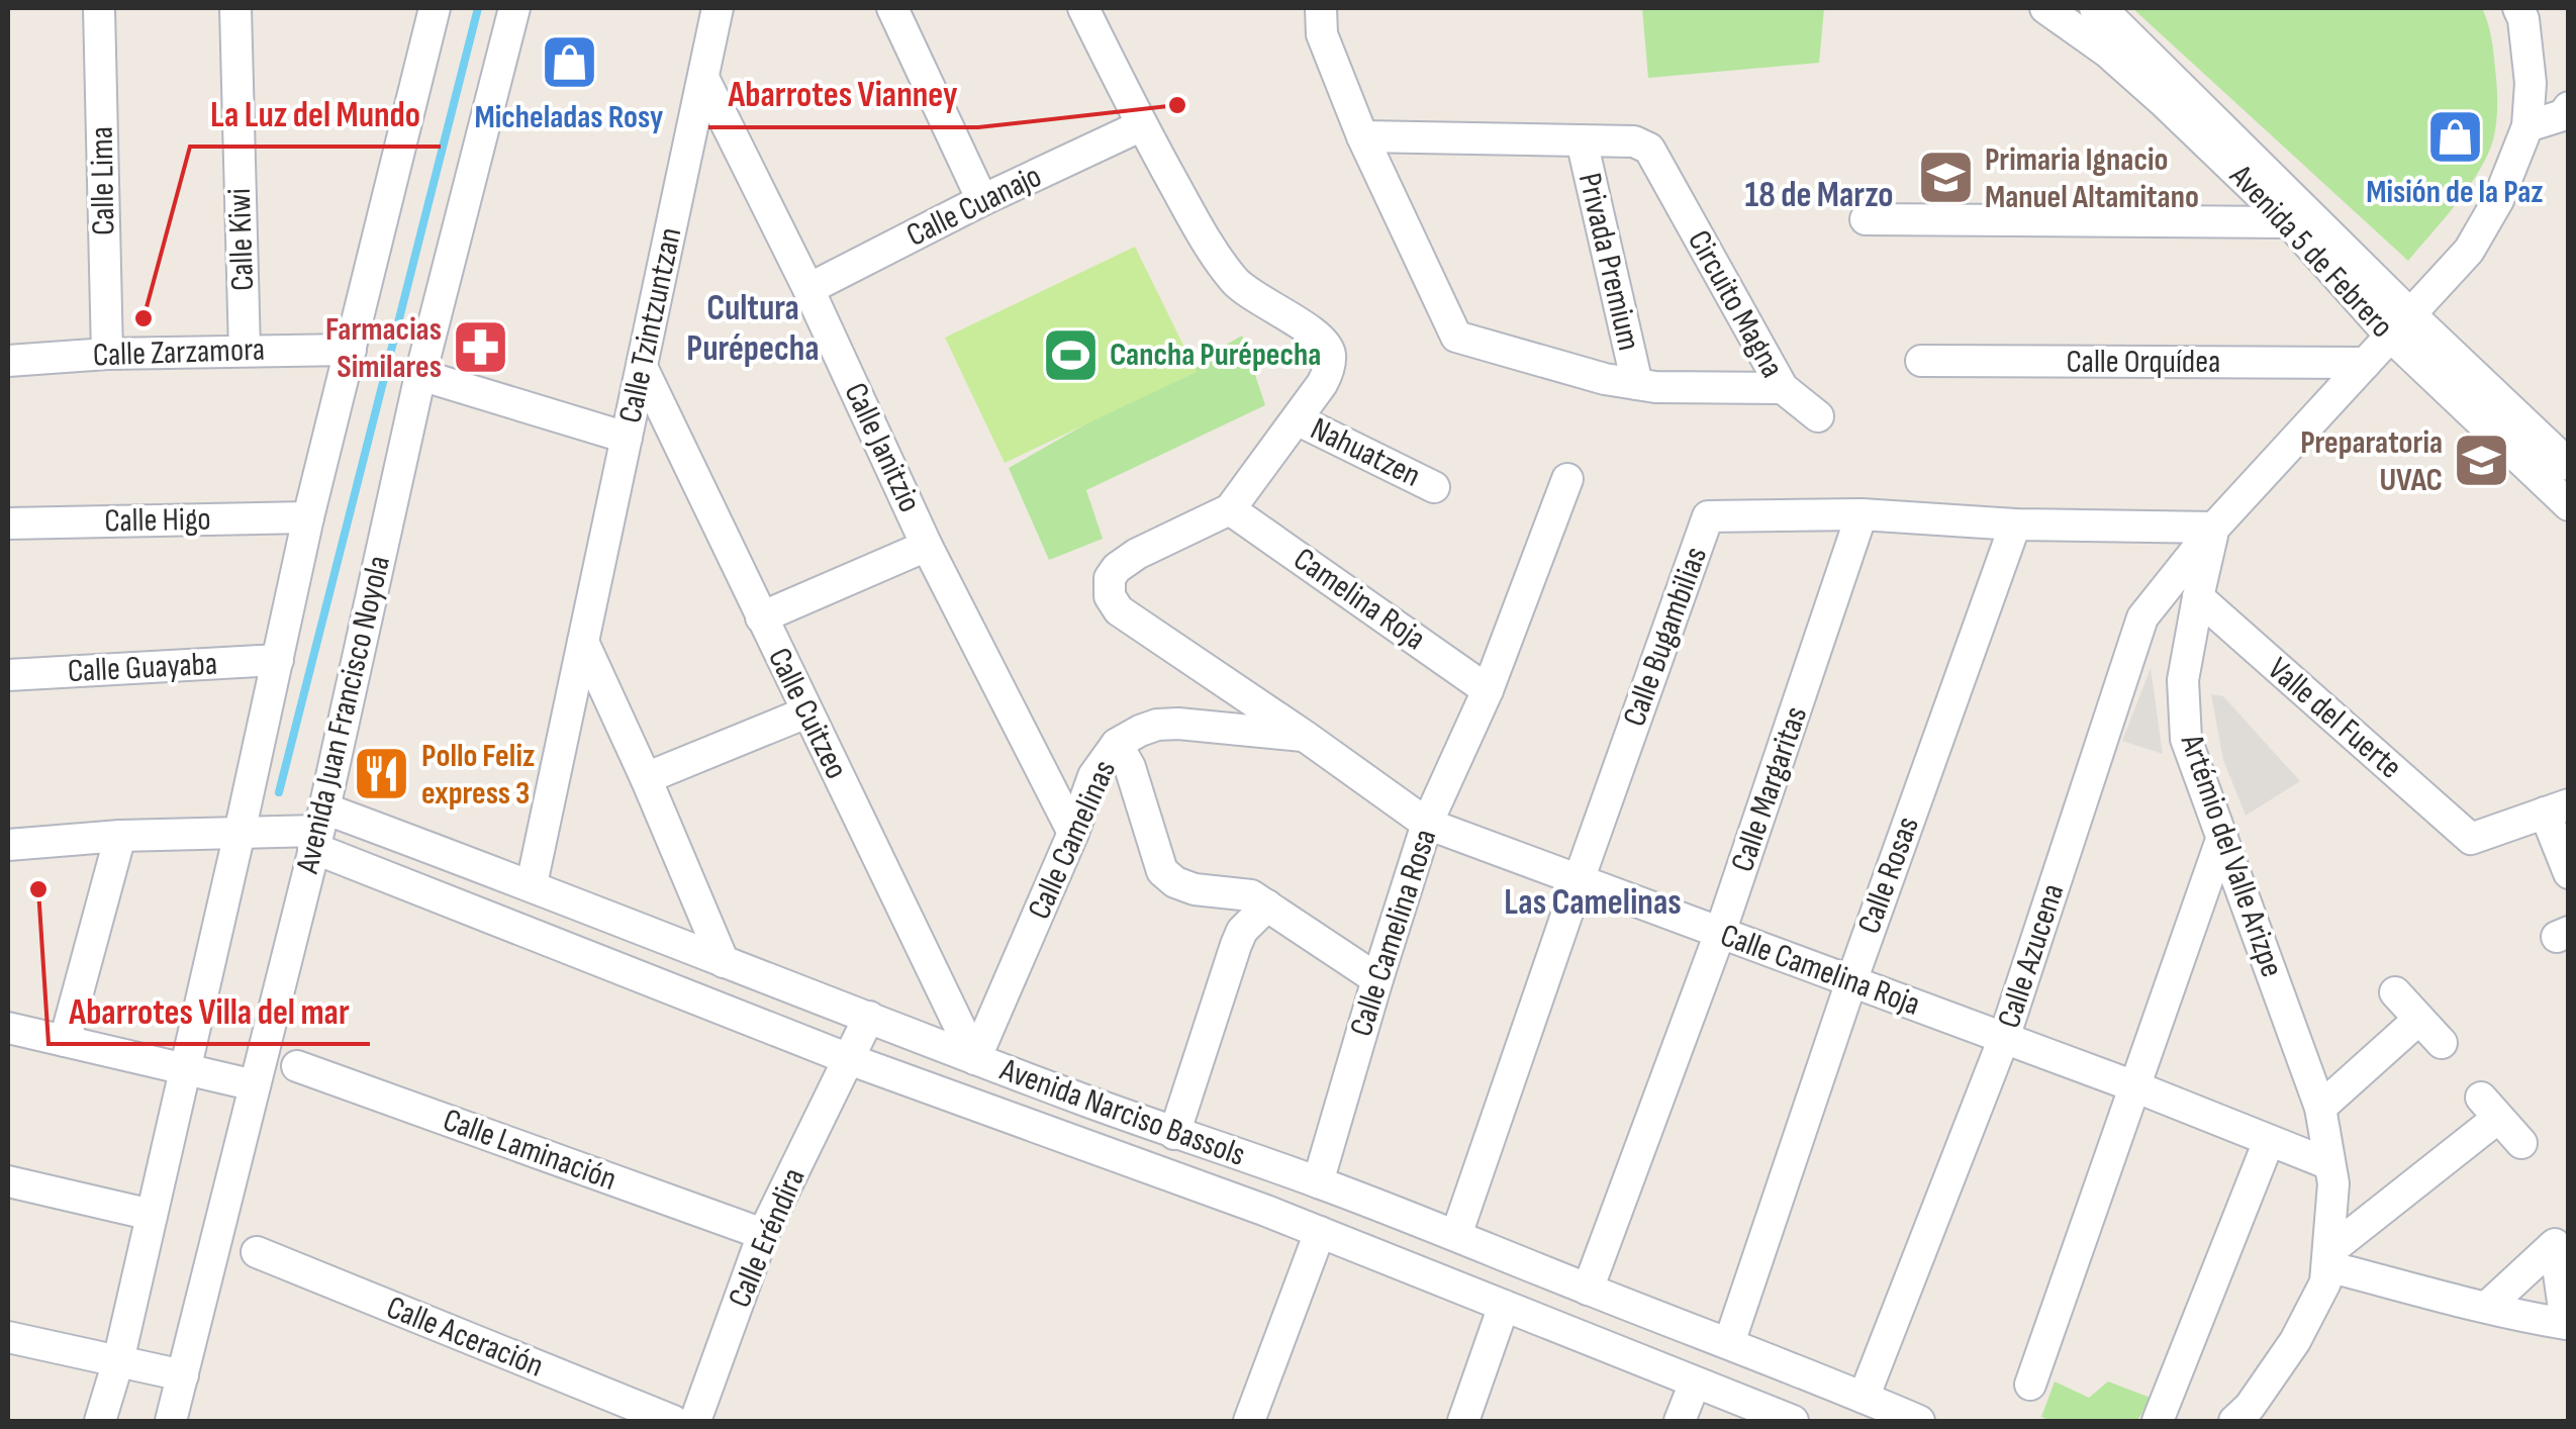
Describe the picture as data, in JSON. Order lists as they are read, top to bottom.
{
  "streets": {
    "street": [
      "Calle Lima",
      "Calle Cuanajo",
      "Calle Kiwi",
      "Avenida 5 de Febrero",
      "Privada Premium",
      "Circuito Magna",
      "Calle Tzintzuntzan",
      "Calle Zarzamora",
      "Calle Orquídea",
      "Calle Janitzio",
      "Nahuatzen",
      "Calle Higo",
      "Camelina Roja",
      "Calle Bugambilias",
      "Calle Guayaba",
      "Calle Cuitzeo",
      "Avenida Juan Francisco Noyola",
      "Valle del Fuerte",
      "Calle Margaritas",
      "Calle Camelinas",
      "Artémio del Valle Arizpe",
      "Calle Rosas",
      "Calle Camelina Rosa",
      "Calle Azucena",
      "Calle Camelina Roja",
      "Avenida Narciso Bassols",
      "Calle Laminación",
      "Calle Eréndira",
      "Calle Aceración"
    ]
  },
  "crossings": [
    ["Calle Lima", "Calle Zarzamora"],
    ["Calle Cuanajo", "Calle Janitzio"],
    ["Calle Kiwi", "Calle Zarzamora"],
    ["Avenida 5 de Febrero", "Artémio del Valle Arizpe"],
    ["Privada Premium", "Circuito Magna"],
    ["Calle Tzintzuntzan", "Calle Janitzio"],
    ["Calle Tzintzuntzan", "Calle Cuitzeo"],
    ["Calle Tzintzuntzan", "Avenida Narciso Bassols"],
    ["Calle Orquídea", "Artémio del Valle Arizpe"],
    ["Calle Janitzio", "Calle Cuitzeo"],
    ["Calle Janitzio", "Calle Camelinas"],
    ["Camelina Roja", "Calle Camelina Rosa"],
    ["Camelina Roja", "Calle Camelina Roja"],
    ["Calle Bugambilias", "Calle Margaritas"],
    ["Calle Bugambilias", "Artémio del Valle Arizpe"],
    ["Calle Bugambilias", "Calle Rosas"],
    ["Calle Bugambilias", "Calle Azucena"],
    ["Calle Bugambilias", "Calle Camelina Roja"],
    ["Calle Bugambilias", "Avenida Narciso Bassols"],
    ["Calle Cuitzeo", "Calle Camelinas"],
    ["Calle Cuitzeo", "Avenida Narciso Bassols"],
    ["Avenida Juan Francisco Noyola", "Avenida Narciso Bassols"],
    ["Valle del Fuerte", "Artémio del Valle Arizpe"],
    ["Calle Margaritas", "Calle Camelina Roja"],
    ["Calle Margaritas", "Avenida Narciso Bassols"],
    ["Calle Camelinas", "Calle Camelina Roja"],
    ["Calle Camelinas", "Avenida Narciso Bassols"],
    ["Artémio del Valle Arizpe", "Calle Azucena"],
    ["Artémio del Valle Arizpe", "Calle Camelina Roja"],
    ["Calle Rosas", "Calle Camelina Roja"],
    ["Calle Rosas", "Avenida Narciso Bassols"],
    ["Calle Camelina Rosa", "Calle Camelina Roja"],
    ["Calle Camelina Rosa", "Avenida Narciso Bassols"],
    ["Calle Azucena", "Calle Camelina Roja"],
    ["Calle Azucena", "Avenida Narciso Bassols"],
    ["Avenida Narciso Bassols", "Calle Eréndira"],
    ["Calle Laminación", "Calle Eréndira"]
  ],
  "districts": ["18 de Marzo", "Cultura Purépecha", "Las Camelinas"],
  "places": {
    "shop": ["Micheladas Rosy", "Misión de la Paz"],
    "other": ["Abarrotes Vianney", "La Luz del Mundo", "Abarrotes Villa del mar"],
    "school or university": ["Primaria Ignacio Manuel Altamitano", "Preparatoria UVAC"],
    "pharmacy": ["Farmacias Similares"],
    "sports": ["Cancha Purépecha"],
    "restaurant": ["Pollo Feliz express 3"]
  }
}
